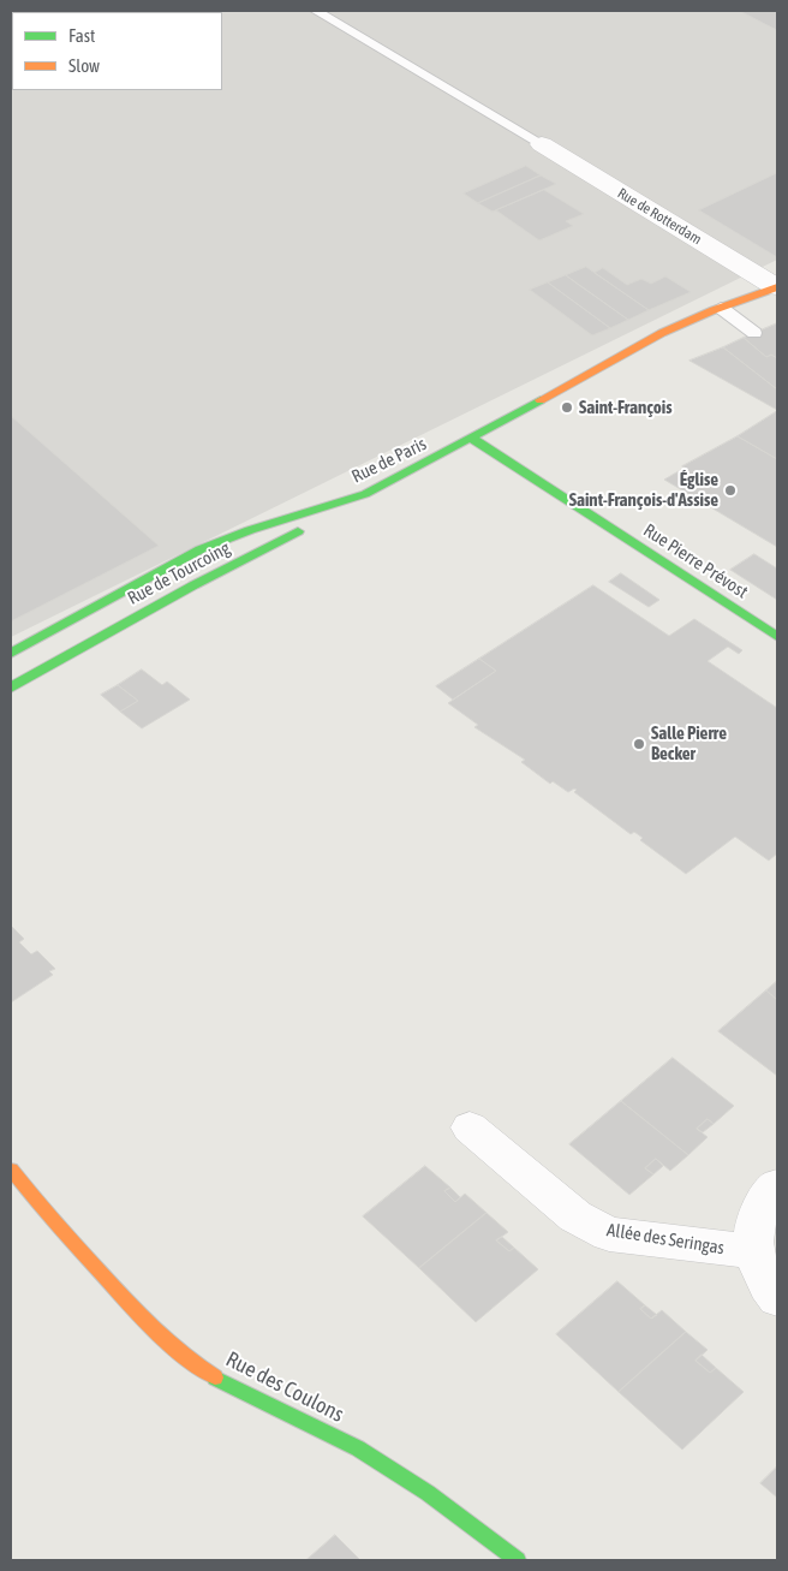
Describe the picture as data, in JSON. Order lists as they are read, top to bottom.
{
  "streets": {
    "main road": [
      "Rue de Paris",
      "Rue Pierre Prévost",
      "Rue de Tourcoing",
      "Rue des Coulons"
    ],
    "street": ["Rue de Rotterdam", "Allée des Seringas"]
  },
  "crossings": [
    ["Rue de Rotterdam", "Rue de Paris"],
    ["Rue de Paris", "Rue Pierre Prévost"],
    ["Rue de Paris", "Rue de Tourcoing"]
  ],
  "places": ["Saint-François", "Église Saint-François-d'Assise", "Salle Pierre Becker"],
  "legend": ["Fast", "Slow"]
}
